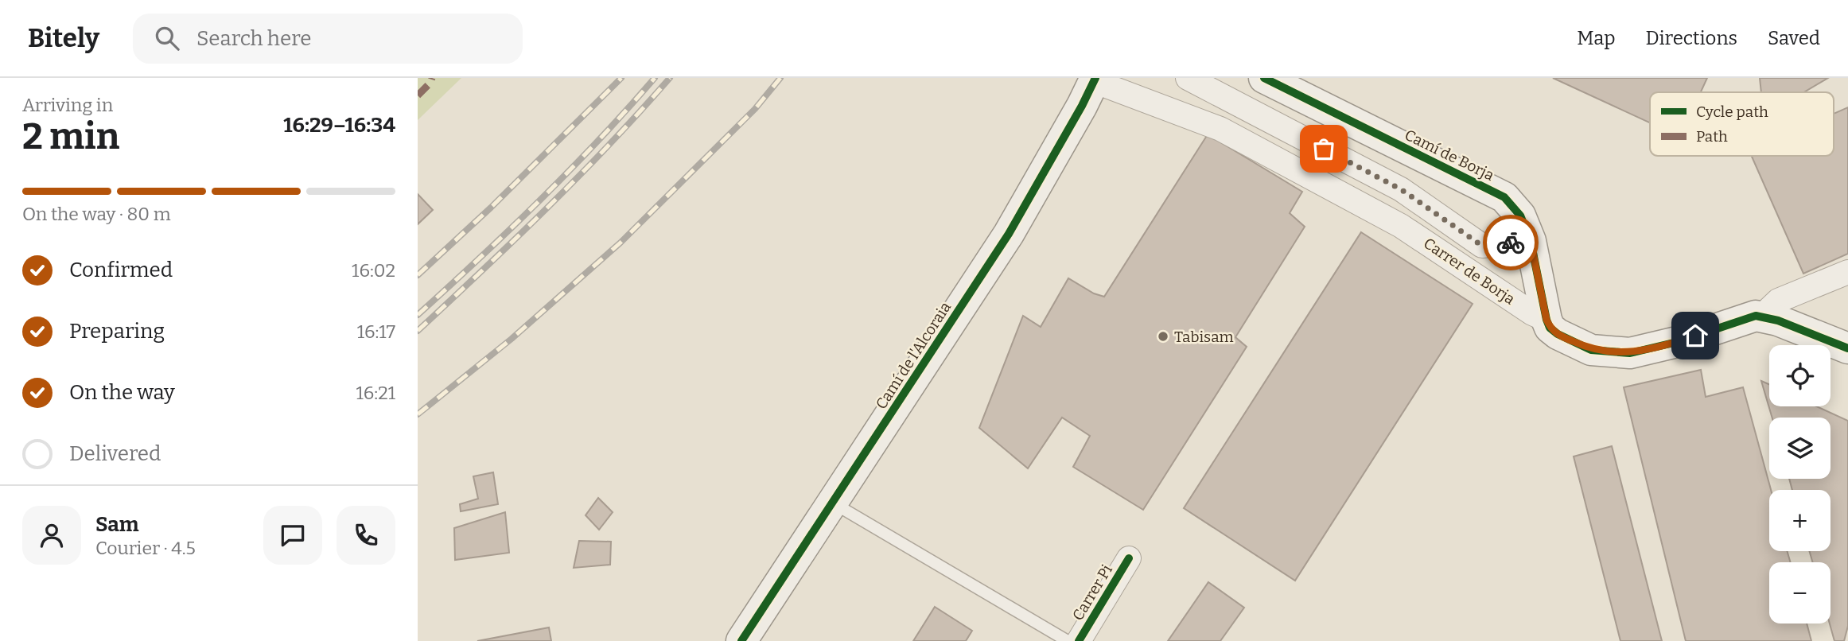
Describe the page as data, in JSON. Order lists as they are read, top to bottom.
{
  "streets": {
    "street": [
      "Camí de Borja",
      "Carrer de Borja",
      "Camí de l'Alcoraia",
      "Carrer Pi"
    ]
  },
  "crossings": [
    ["Camí de Borja", "Carrer de Borja"],
    ["Carrer de Borja", "Camí de l'Alcoraia"]
  ],
  "places": ["Tabisam"],
  "legend": ["Cycle path", "Path"],
  "page": {
    "header": "Bitely",
    "search": "Search here",
    "nav": ["Map", "Directions", "Saved"],
    "heading": ["2 min", "Arriving in", "16:29–16:34"],
    "panel": ["Sam", "Courier · 4.5"],
    "bar": "On the way · 80 m",
    "list": [
      ["Confirmed", "16:02"],
      ["Preparing", "16:17"],
      ["On the way", "16:21"],
      "Delivered"
    ],
    "map_buttons": ["+", "−"]
  }
}
